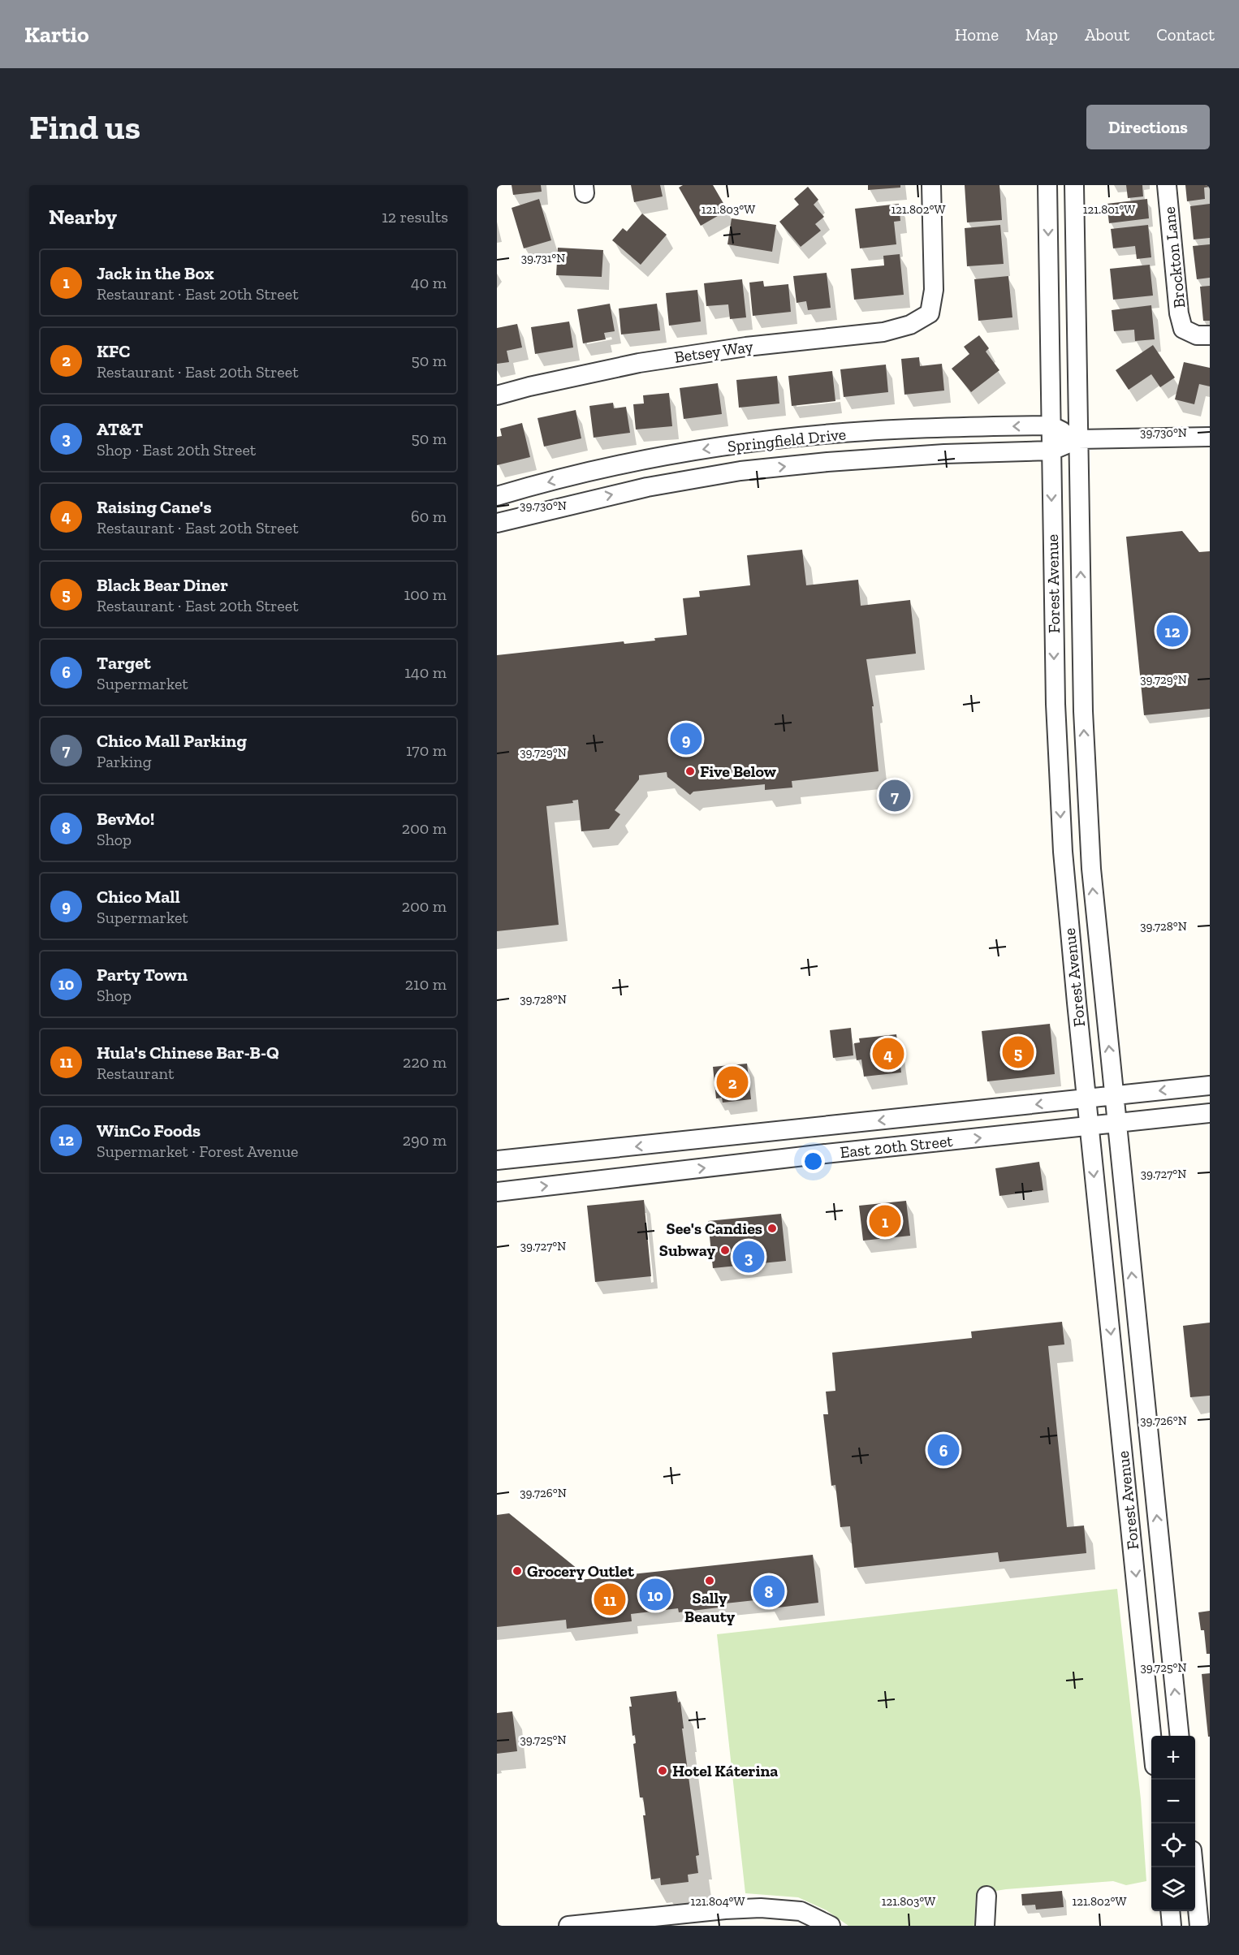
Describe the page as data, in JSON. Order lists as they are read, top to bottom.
{
  "streets": {
    "street": [
      "Brockton Lane",
      "Betsey Way",
      "Springfield Drive",
      "Forest Avenue",
      "East 20th Street"
    ]
  },
  "crossings": [
    ["Springfield Drive", "Forest Avenue"],
    ["Forest Avenue", "East 20th Street"]
  ],
  "places": [
    "Five Below",
    "See's Candies",
    "Subway",
    "Grocery Outlet",
    "Sally Beauty",
    "Hotel Káterina"
  ],
  "page": {
    "header": "Kartio",
    "nav": [
      "Home",
      "Map",
      "About",
      "Contact"
    ],
    "buttons": "Directions",
    "title": "Find us",
    "heading": ["Nearby", "12 results"],
    "list": [
      {
        "mark": "1",
        "name": "Jack in the Box",
        "note": "Restaurant · East 20th Street",
        "value": "40 m"
      },
      {
        "mark": "2",
        "name": "KFC",
        "note": "Restaurant · East 20th Street",
        "value": "50 m"
      },
      {
        "mark": "3",
        "name": "AT&T",
        "note": "Shop · East 20th Street",
        "value": "50 m"
      },
      {
        "mark": "4",
        "name": "Raising Cane's",
        "note": "Restaurant · East 20th Street",
        "value": "60 m"
      },
      {
        "mark": "5",
        "name": "Black Bear Diner",
        "note": "Restaurant · East 20th Street",
        "value": "100 m"
      },
      {
        "mark": "6",
        "name": "Target",
        "note": "Supermarket",
        "value": "140 m"
      },
      {
        "mark": "7",
        "name": "Chico Mall Parking",
        "note": "Parking",
        "value": "170 m"
      },
      {
        "mark": "8",
        "name": "BevMo!",
        "note": "Shop",
        "value": "200 m"
      },
      {
        "mark": "9",
        "name": "Chico Mall",
        "note": "Supermarket",
        "value": "200 m"
      },
      {
        "mark": "10",
        "name": "Party Town",
        "note": "Shop",
        "value": "210 m"
      },
      {
        "mark": "11",
        "name": "Hula's Chinese Bar-B-Q",
        "note": "Restaurant",
        "value": "220 m"
      },
      {
        "mark": "12",
        "name": "WinCo Foods",
        "note": "Supermarket · Forest Avenue",
        "value": "290 m"
      }
    ],
    "pins": [
      "12",
      "9",
      "7",
      "5",
      "4",
      "2",
      "1",
      "3",
      "6",
      "8",
      "10",
      "11"
    ],
    "map_buttons": ["+", "−"]
  },
  "coordinates": [
    "121.803°W",
    "121.802°W",
    "121.801°W",
    "39.731°N",
    "39.730°N",
    "39.729°N",
    "39.728°N",
    "39.727°N",
    "39.726°N",
    "39.725°N",
    "121.804°W"
  ]
}
